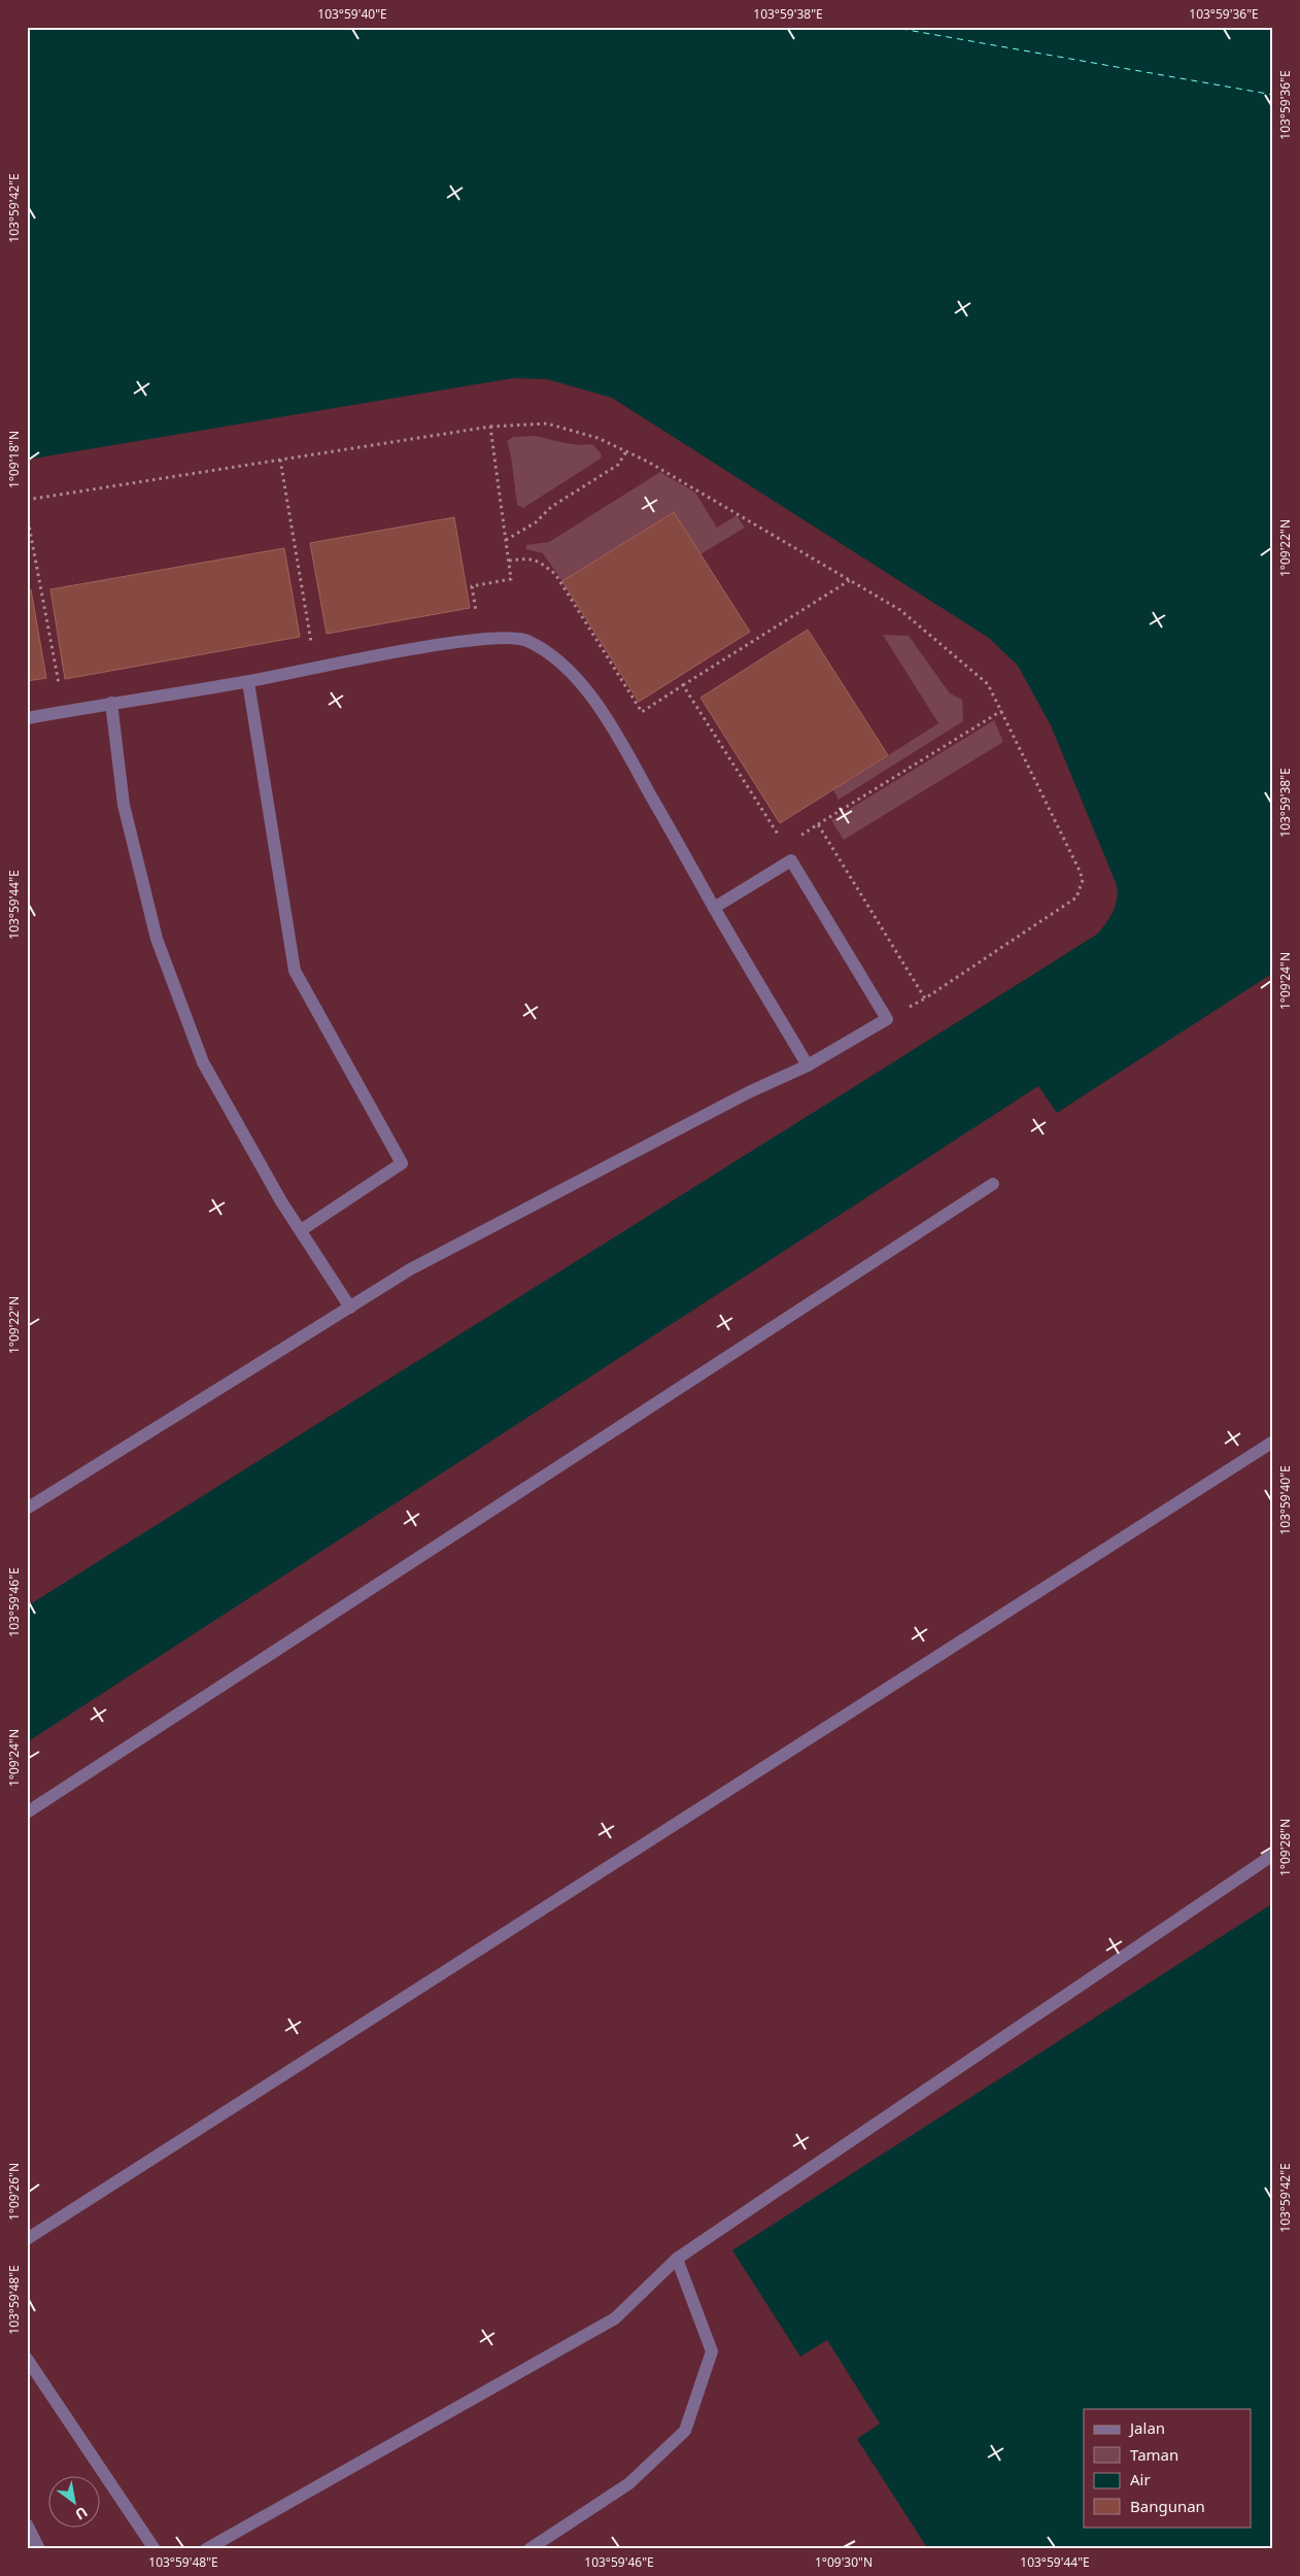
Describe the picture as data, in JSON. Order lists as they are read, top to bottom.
{
  "legend": [
    "Jalan",
    "Taman",
    "Air",
    "Bangunan"
  ],
  "north": "bottom right",
  "coordinates": [
    "103°59'40\"E",
    "103°59'38\"E",
    "103°59'36\"E",
    "103°59'42\"E",
    "1°09'18\"N",
    "1°09'22\"N",
    "103°59'44\"E",
    "1°09'24\"N",
    "103°59'46\"E",
    "1°09'28\"N",
    "1°09'26\"N",
    "103°59'48\"E",
    "1°09'30\"N"
  ]
}
